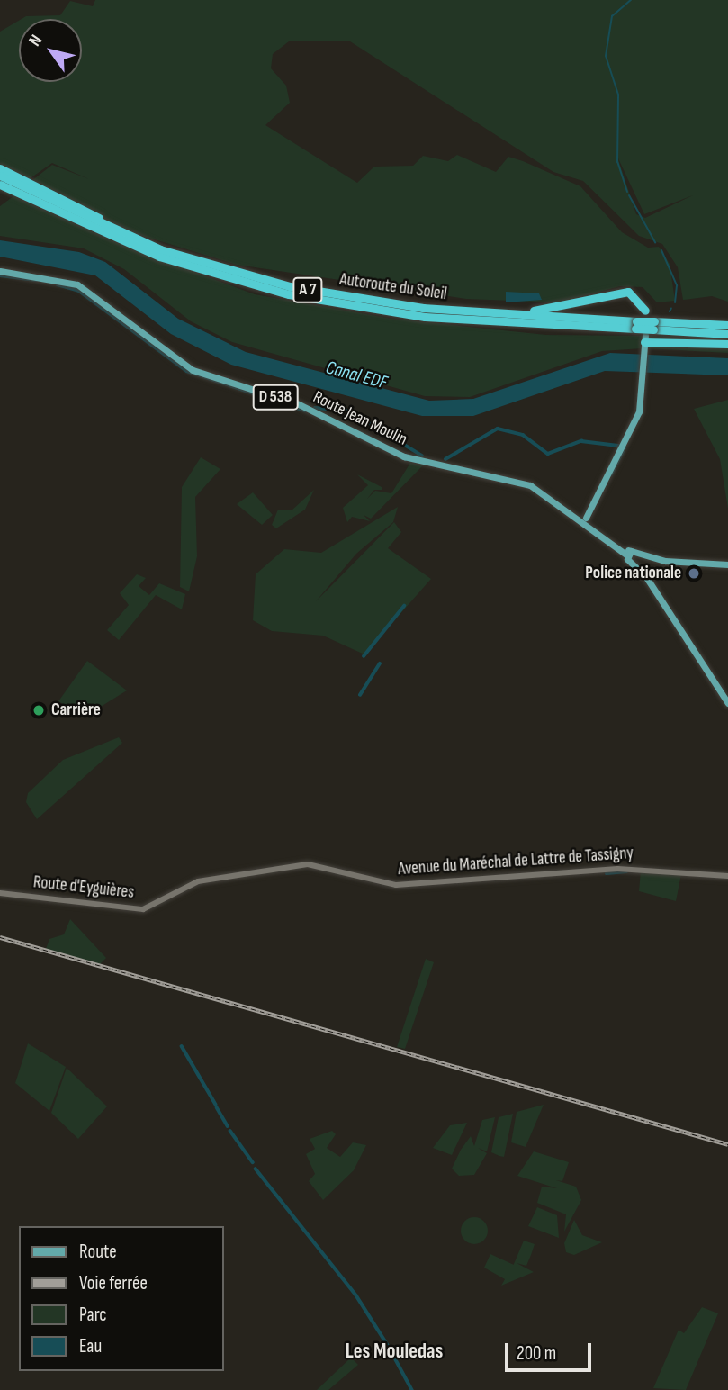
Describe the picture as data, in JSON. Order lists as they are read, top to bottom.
{
  "streets": {
    "highway": ["Autoroute du Soleil", "A 7"],
    "main road": [
      "D 538",
      "Route Jean Moulin",
      "Avenue du Maréchal de Lattre de Tassigny",
      "Route d'Eyguières"
    ]
  },
  "crossings": [
    ["D 538", "Route Jean Moulin"],
    ["Avenue du Maréchal de Lattre de Tassigny", "Route d'Eyguières"]
  ],
  "districts": ["Les Mouledas"],
  "water": ["Canal EDF"],
  "places": ["Police nationale", "Carrière"],
  "legend": [
    "Route",
    "Voie ferrée",
    "Parc",
    "Eau"
  ],
  "scale_bar": "200 m",
  "north": "top left"
}
